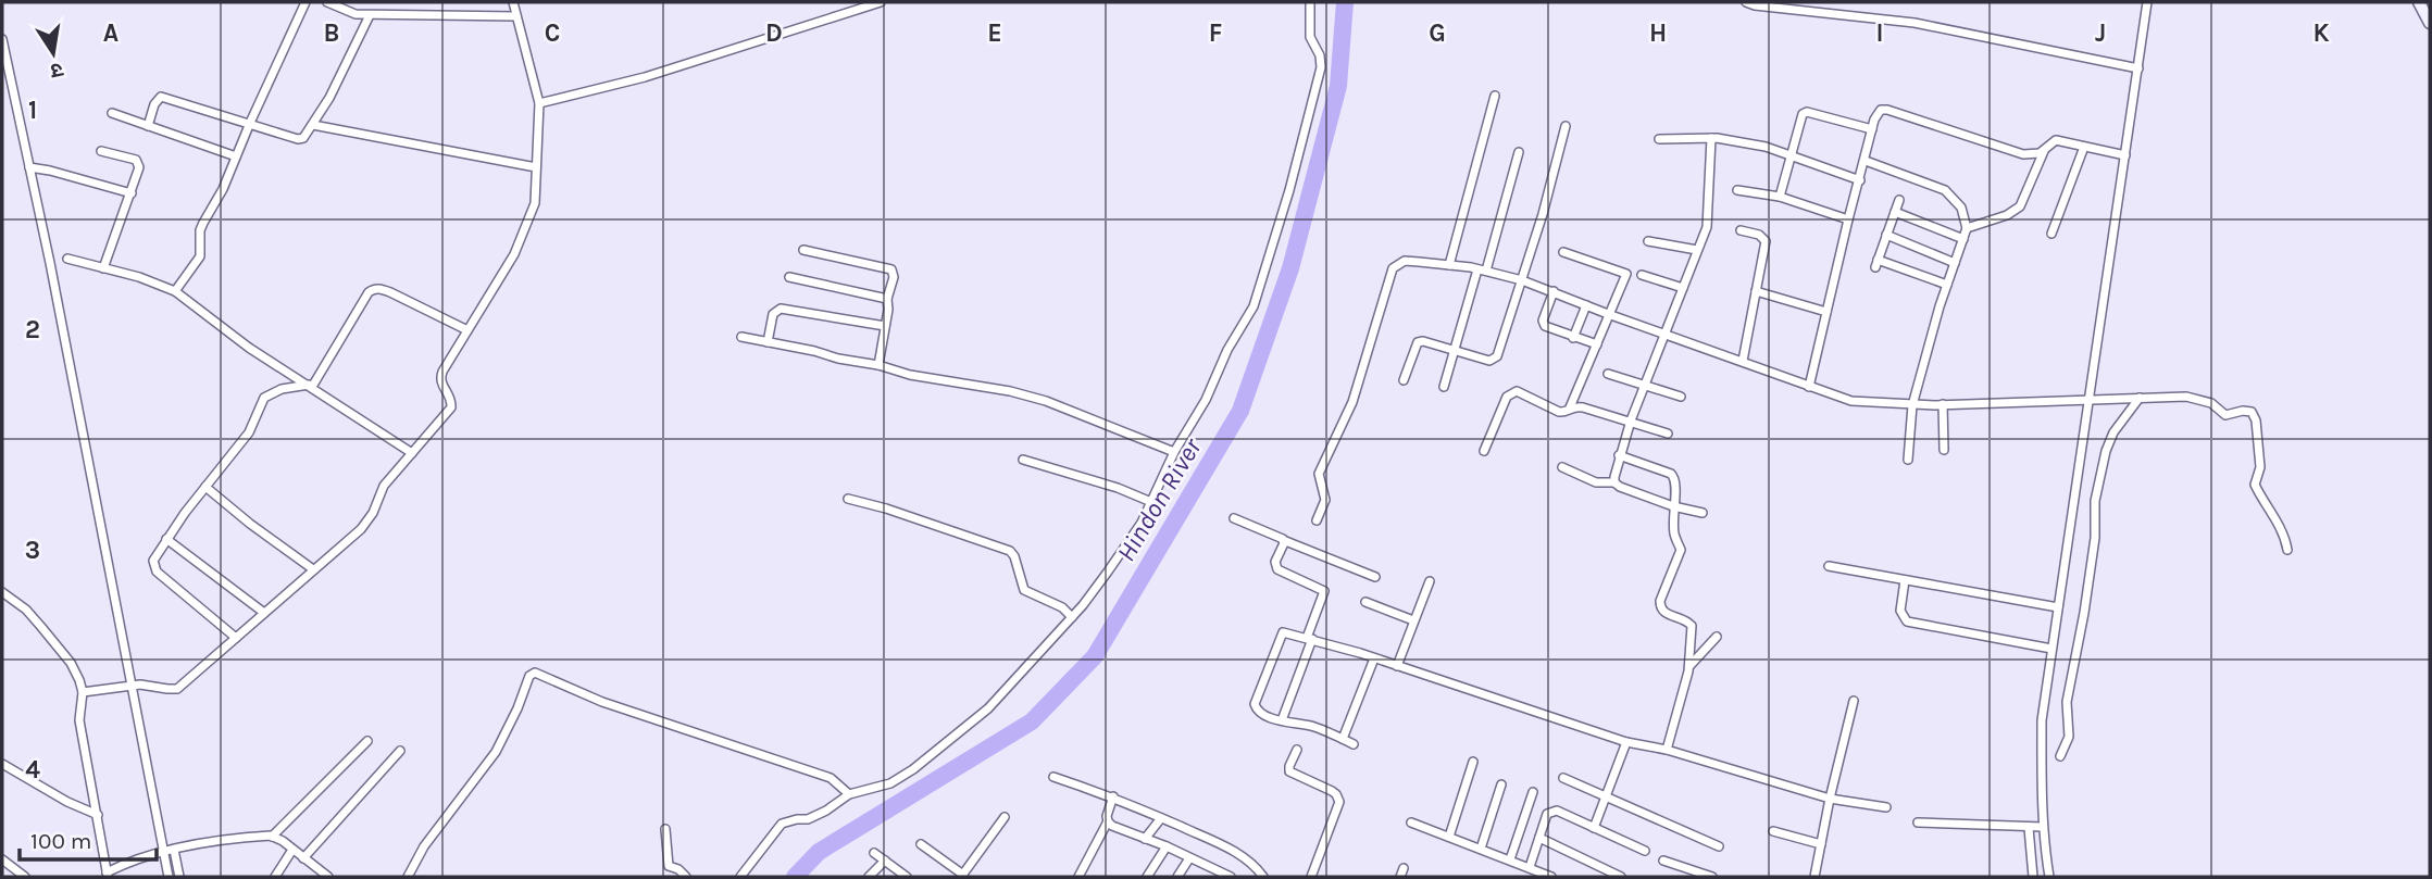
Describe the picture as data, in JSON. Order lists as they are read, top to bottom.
{
  "water": ["Hindon River"],
  "scale_bar": "100 m",
  "north": "bottom",
  "grid": {
    "columns": [
      "A",
      "B",
      "C",
      "D",
      "E",
      "F",
      "G",
      "H",
      "I",
      "J",
      "K"
    ],
    "rows": [
      "1",
      "2",
      "3",
      "4"
    ]
  }
}
